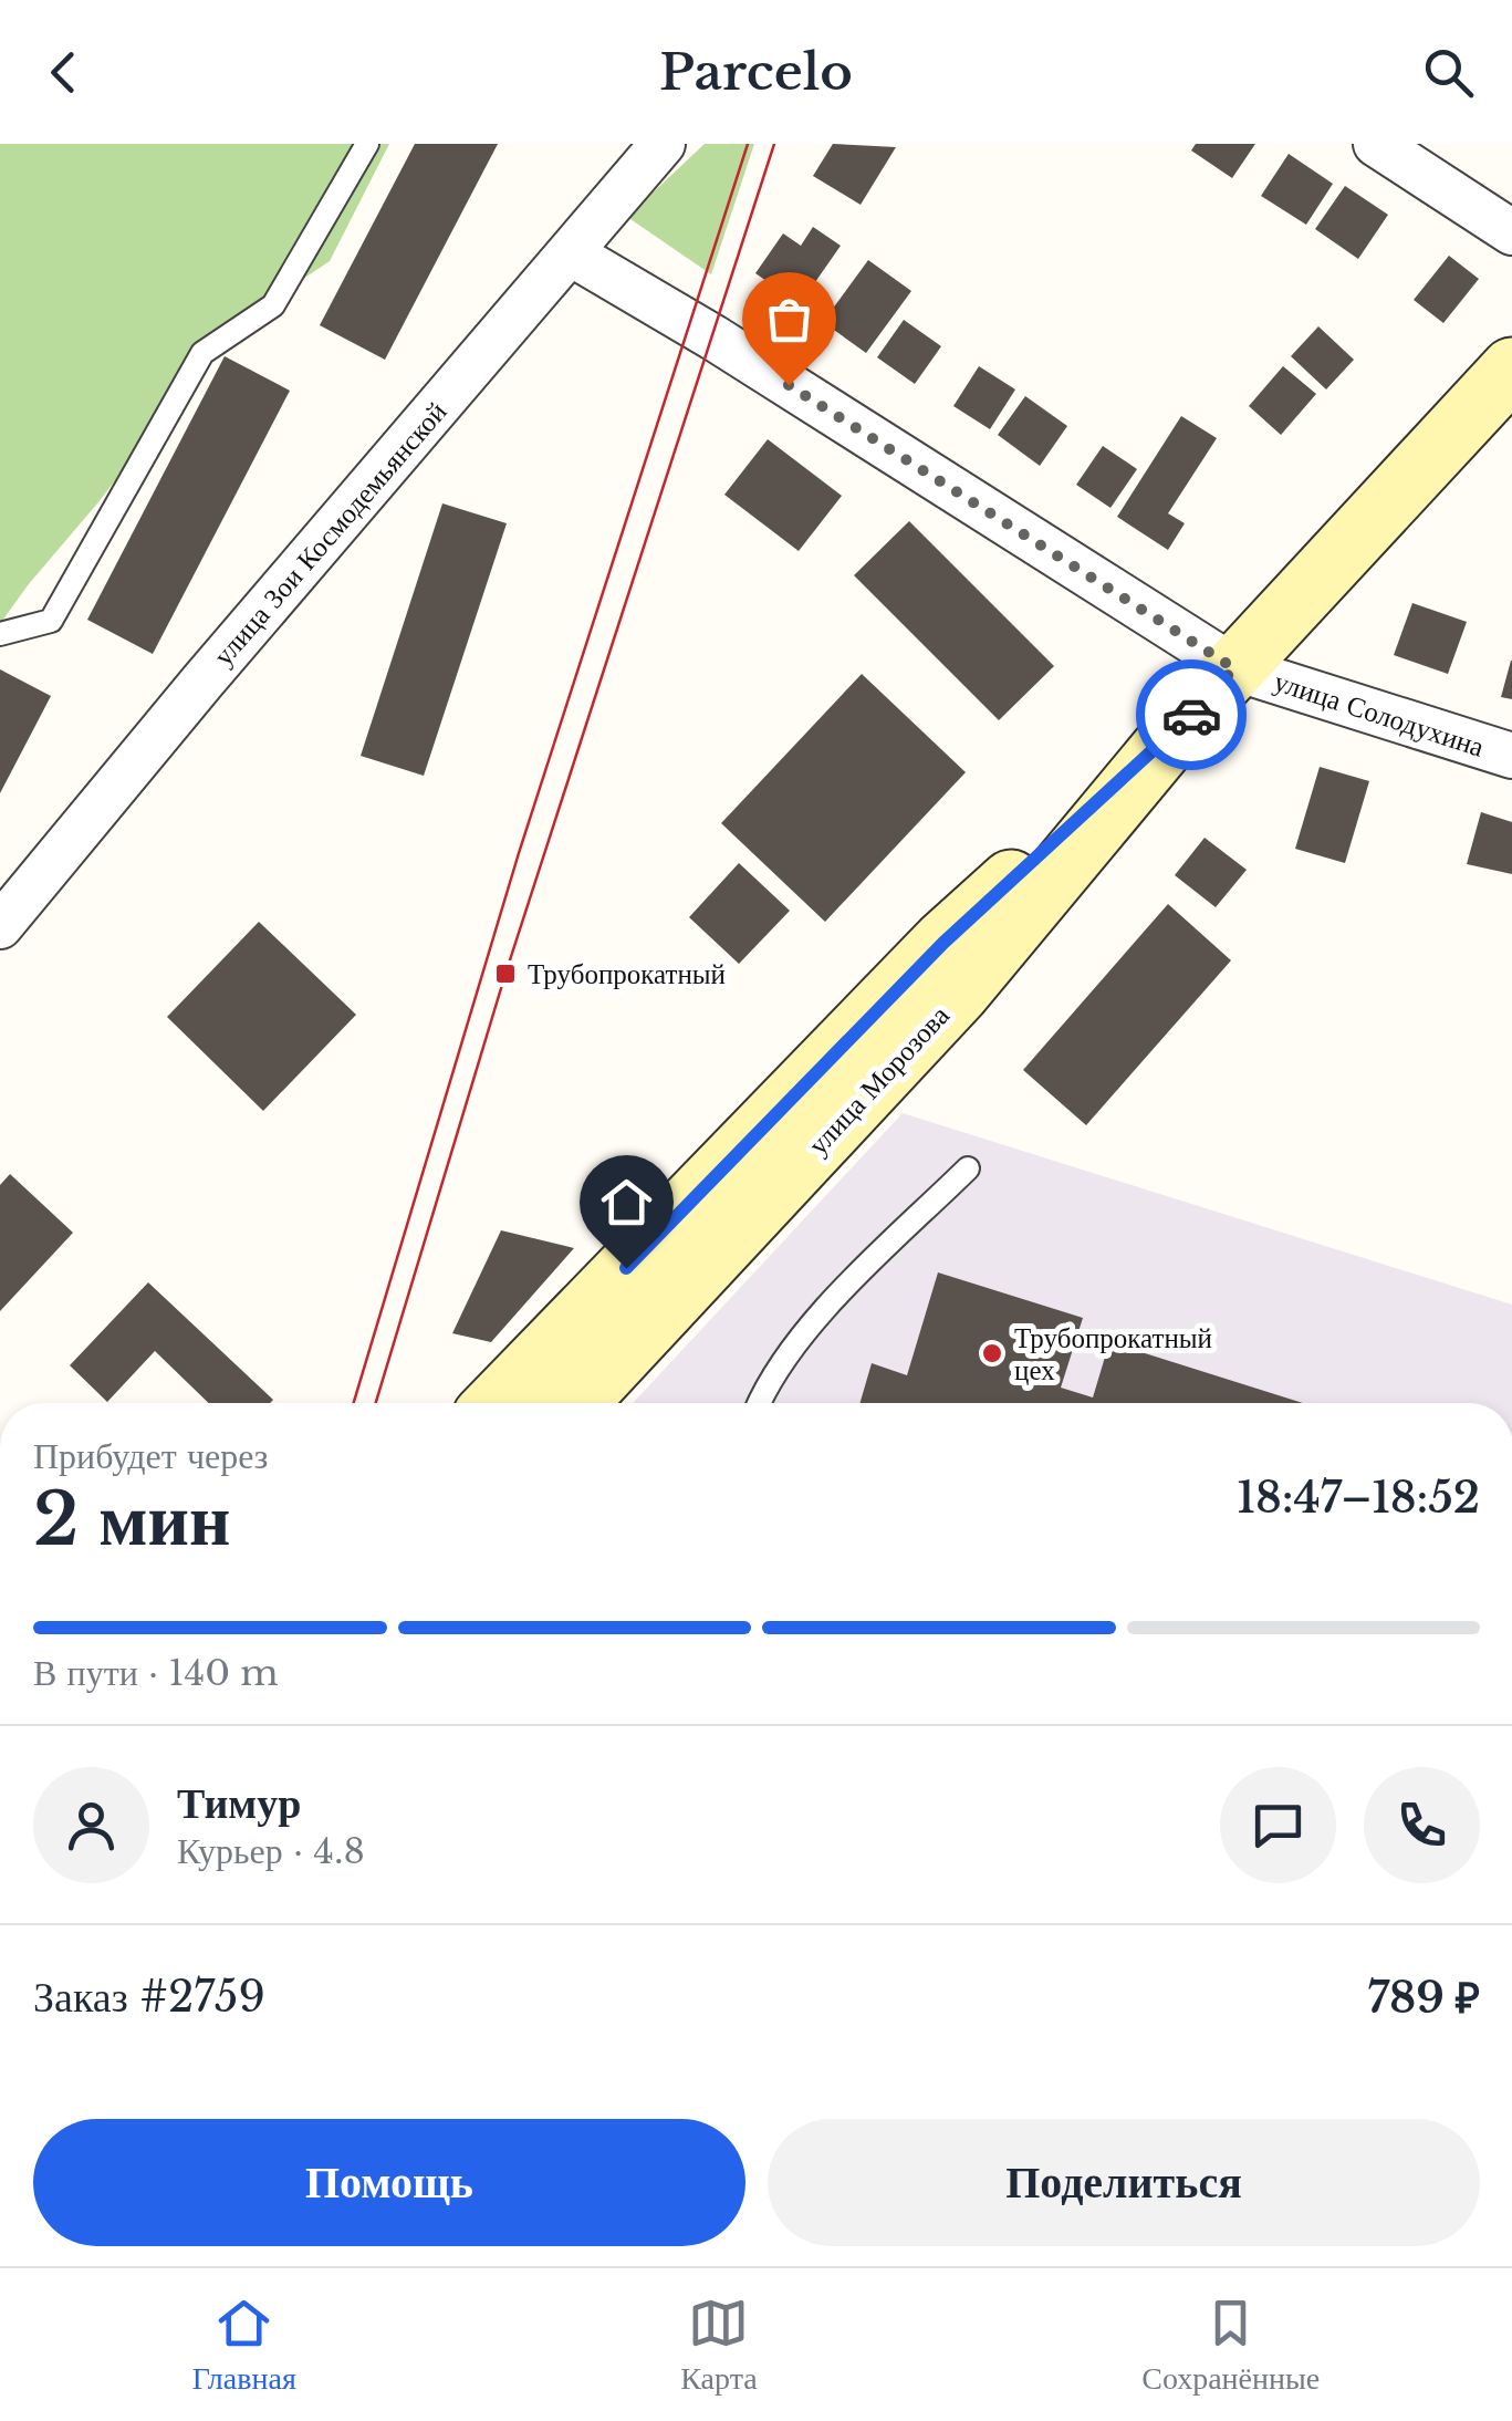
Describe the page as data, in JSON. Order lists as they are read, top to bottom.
{
  "streets": {
    "main road": ["улица Морозова"],
    "street": ["улица Зои Космодемьянской", "улица Солодухина"]
  },
  "crossings": [
    ["улица Зои Космодемьянской", "улица Солодухина"],
    ["улица Солодухина", "улица Морозова"]
  ],
  "places": {
    "transit": ["Трубопрокатный"],
    "other": ["Трубопрокатный цех"]
  },
  "page": {
    "header": "Parcelo",
    "heading": ["2 мин", "Прибудет через", "18:47–18:52"],
    "panel": [
      "Тимур",
      "Курьер · 4.8",
      "Заказ #2759",
      "789 ₽"
    ],
    "bar": "В пути · 140 m",
    "buttons": ["Помощь", "Поделиться"],
    "tabs": ["Главная", "Карта", "Сохранённые"]
  }
}
